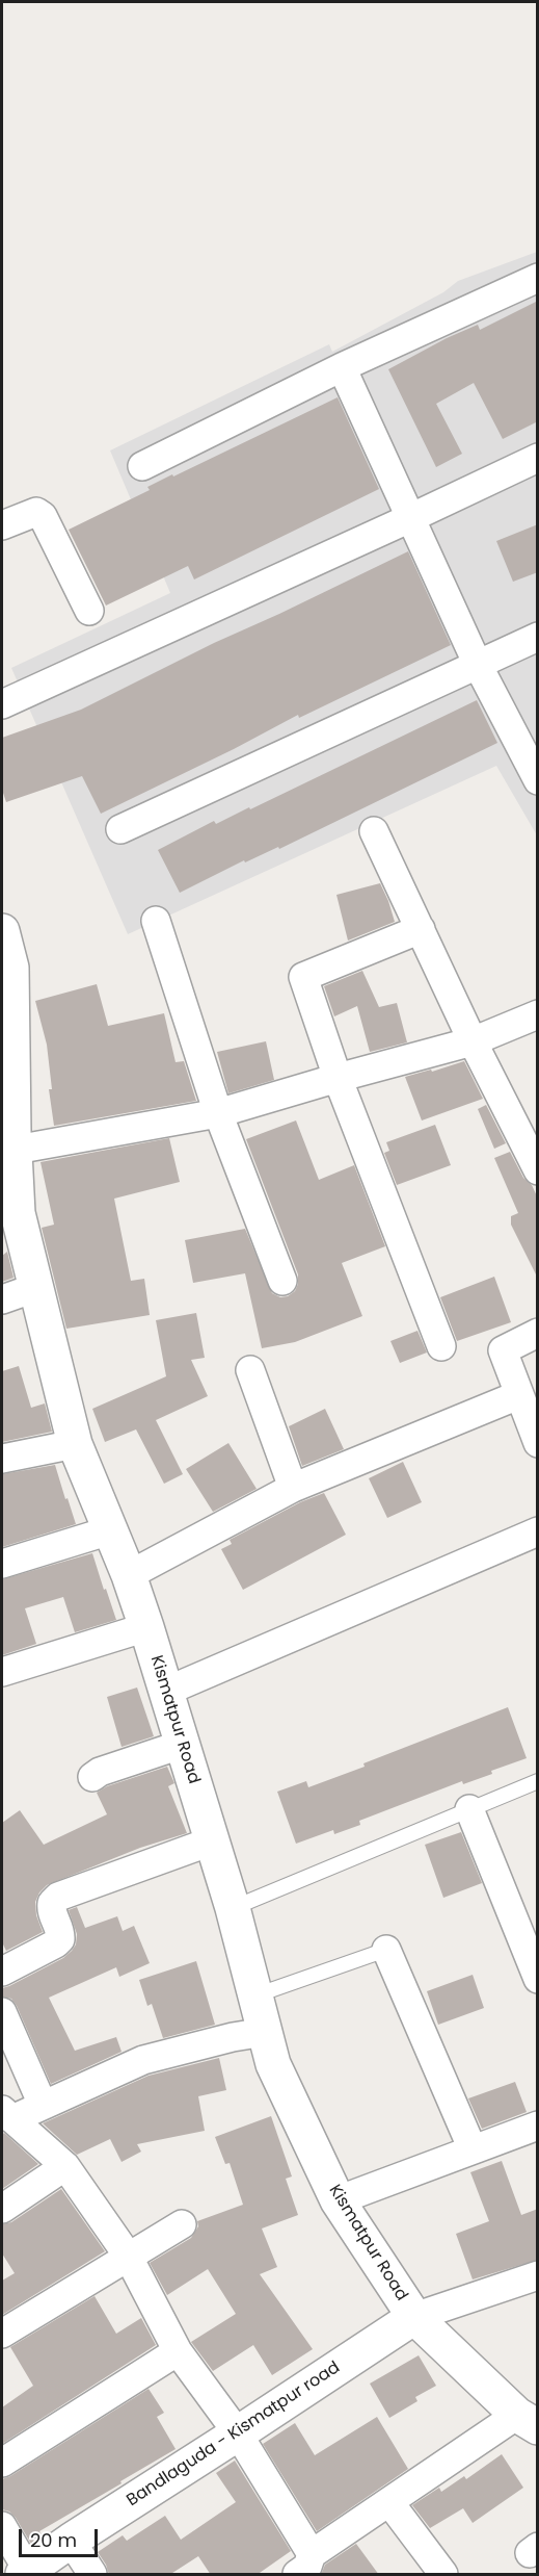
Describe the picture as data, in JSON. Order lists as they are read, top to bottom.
{
  "streets": {
    "street": ["Kismatpur Road", "Bandlaguda - Kismatpur road"]
  },
  "crossings": [
    ["Kismatpur Road", "Bandlaguda - Kismatpur road"]
  ],
  "scale_bar": "20 m"
}
